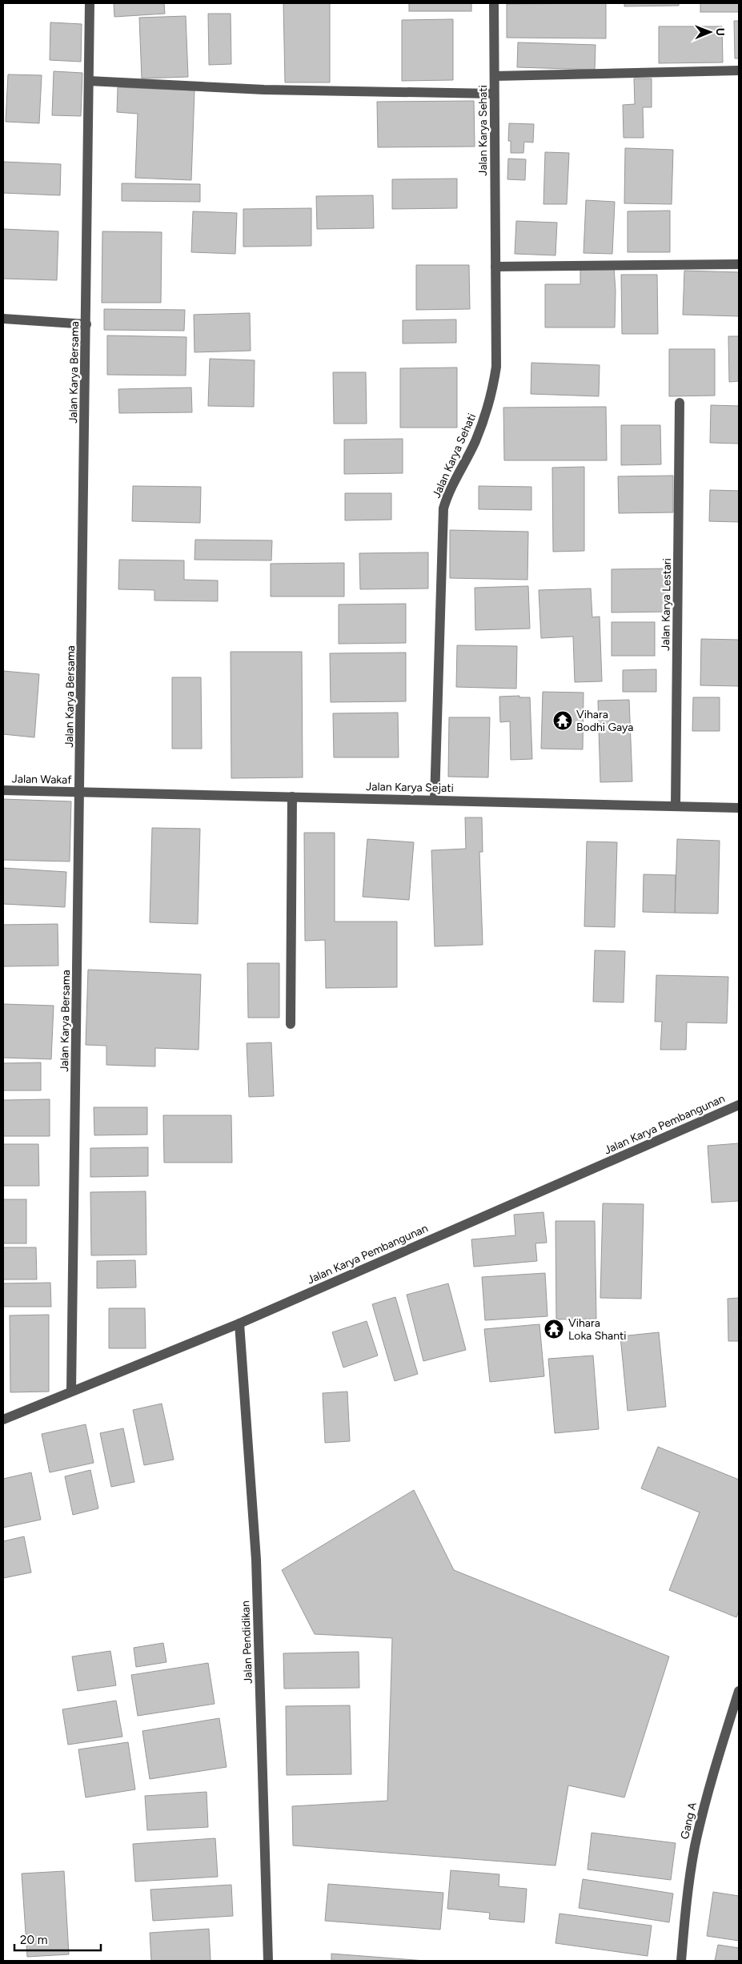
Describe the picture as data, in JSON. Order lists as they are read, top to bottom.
{
  "streets": {
    "street": [
      "Jalan Karya Sehati",
      "Jalan Karya Bersama",
      "Jalan Karya Lestari",
      "Jalan Wakaf",
      "Jalan Karya Sejati",
      "Jalan Karya Pembangunan",
      "Jalan Pendidikan",
      "Gang A"
    ]
  },
  "crossings": [
    ["Jalan Karya Sehati", "Jalan Karya Sejati"],
    ["Jalan Karya Bersama", "Jalan Wakaf"],
    ["Jalan Karya Bersama", "Jalan Karya Sejati"],
    ["Jalan Karya Bersama", "Jalan Karya Pembangunan"],
    ["Jalan Karya Lestari", "Jalan Karya Sejati"],
    ["Jalan Wakaf", "Jalan Karya Sejati"],
    ["Jalan Karya Pembangunan", "Jalan Pendidikan"]
  ],
  "places": {
    "temple": ["Vihara Bodhi Gaya", "Vihara Loka Shanti"]
  },
  "scale_bar": "20 m",
  "north": "right"
}
